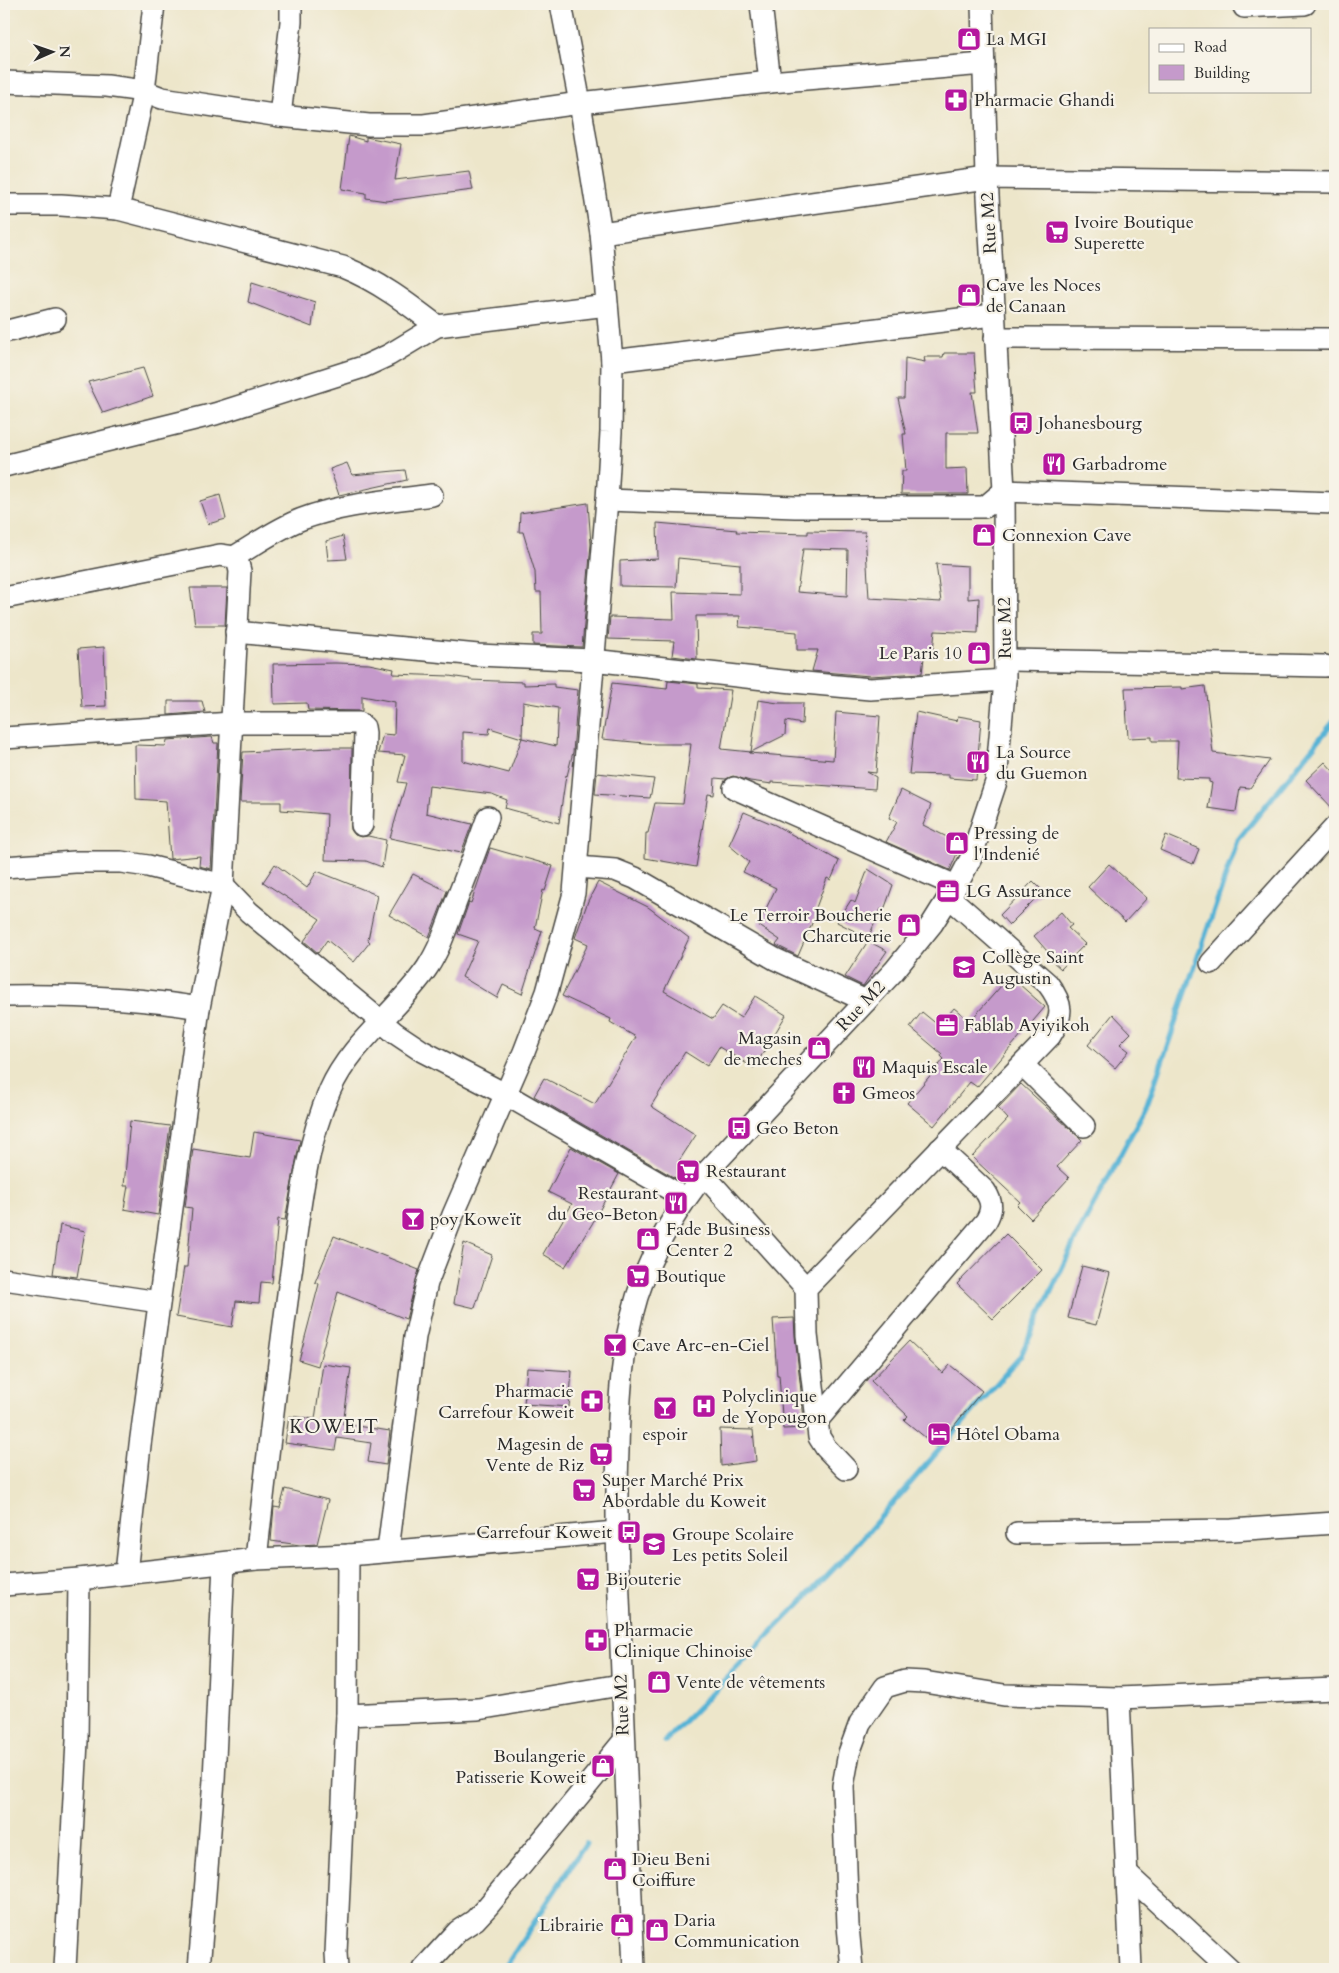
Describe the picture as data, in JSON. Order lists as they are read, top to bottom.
{
  "streets": {
    "street": ["Rue M2"]
  },
  "districts": ["KOWEIT"],
  "places": {
    "shop": [
      "La MGI",
      "Cave les Noces de Canaan",
      "Connexion Cave",
      "Le Paris 10",
      "Pressing de l'Indenié",
      "Le Terroir Boucherie Charcuterie",
      "Magasin de meches",
      "Fade Business Center 2",
      "Vente de vêtements",
      "Boulangerie Patisserie Koweit",
      "Dieu Beni Coiffure",
      "Librairie",
      "Daria Communication"
    ],
    "pharmacy": ["Pharmacie Ghandi", "Pharmacie Carrefour Koweit", "Pharmacie Clinique Chinoise"],
    "supermarket": [
      "Ivoire Boutique Superette",
      "Restaurant",
      "Boutique",
      "Magesin de Vente de Riz",
      "Super Marché Prix Abordable du Koweit",
      "Bijouterie"
    ],
    "bus stop": ["Johanesbourg", "Geo Beton", "Carrefour Koweit"],
    "restaurant": [
      "Garbadrome",
      "La Source du Guemon",
      "Maquis Escale",
      "Restaurant du Geo-Beton"
    ],
    "office": ["LG Assurance", "Fablab Ayiyikoh"],
    "school or university": ["Collège Saint Augustin", "Groupe Scolaire Les petits Soleil"],
    "church": ["Gmeos"],
    "bar": ["poy Koweït", "Cave Arc-en-Ciel", "espoir"],
    "hospital": ["Polyclinique de Yopougon"],
    "hotel": ["Hôtel Obama"]
  },
  "legend": ["Road", "Building"],
  "north": "right"
}
